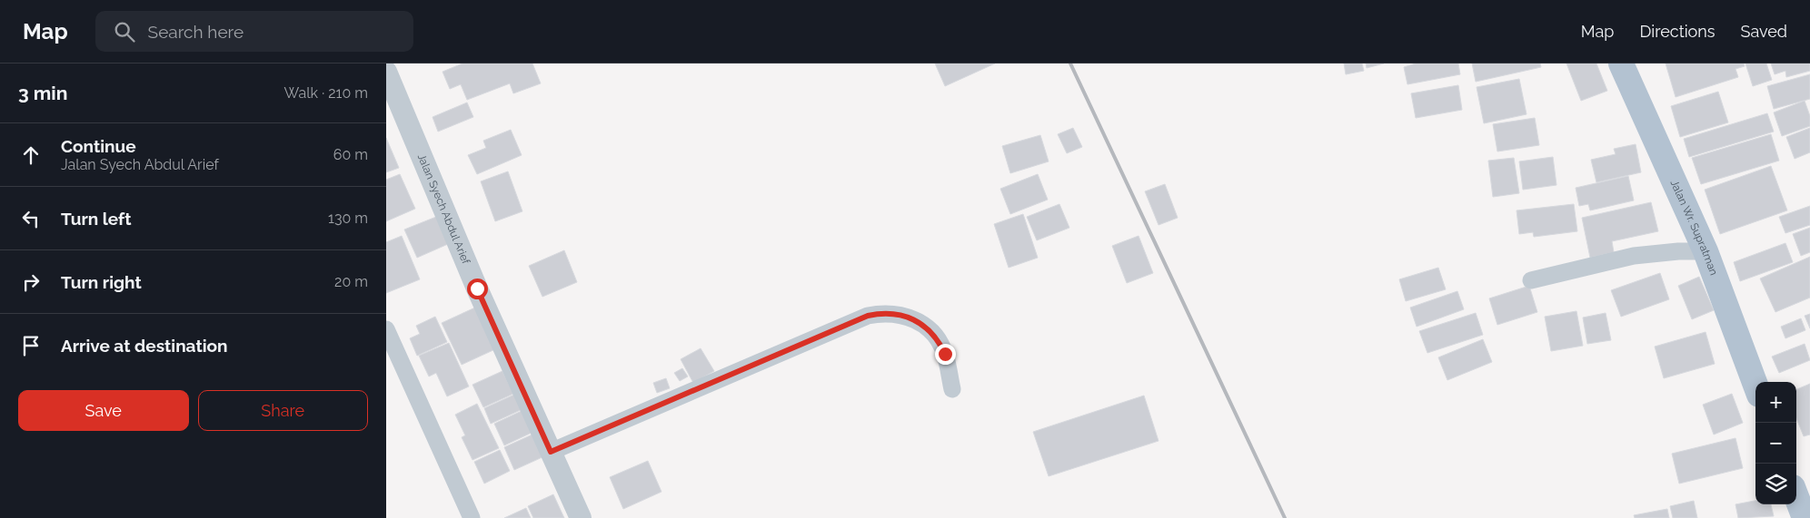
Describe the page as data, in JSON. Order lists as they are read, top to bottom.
{
  "streets": {
    "main road": ["Jalan Wr. Supratman"],
    "street": ["Jalan Syech Abdul Arief"]
  },
  "page": {
    "header": "Map",
    "search": "Search here",
    "nav": ["Map", "Directions", "Saved"],
    "heading": ["3 min", "Walk · 210 m"],
    "list": [
      ["Continue", "Jalan Syech Abdul Arief", "60 m"],
      ["Turn left", "130 m"],
      ["Turn right", "20 m"],
      "Arrive at destination"
    ],
    "buttons": ["Save", "Share"],
    "map_buttons": ["+", "−"]
  }
}
